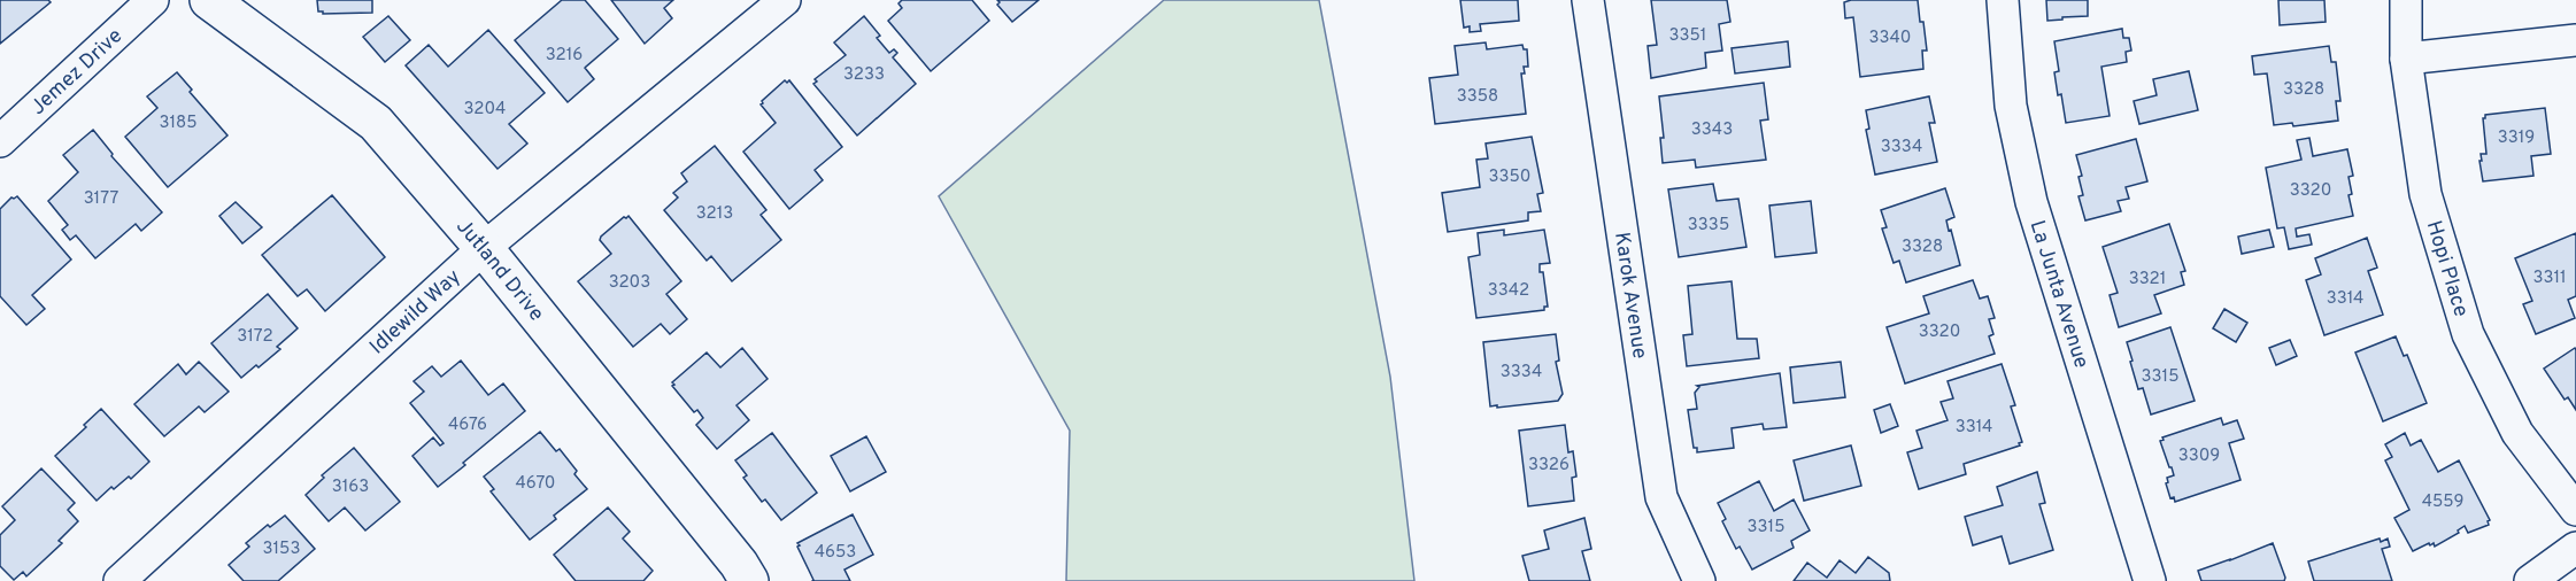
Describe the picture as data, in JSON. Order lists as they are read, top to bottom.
{
  "streets": {
    "street": [
      "Jemez Drive",
      "Jutland Drive",
      "Hopi Place",
      "Karok Avenue",
      "La Junta Avenue",
      "Idlewild Way"
    ]
  },
  "crossings": [
    ["Jutland Drive", "Idlewild Way"]
  ],
  "house_numbers": [
    "3351",
    "3340",
    "3216",
    "3233",
    "3328",
    "3358",
    "3204",
    "3185",
    "3343",
    "3319",
    "3334",
    "3350",
    "3320",
    "3177",
    "3213",
    "3335",
    "3328",
    "3311",
    "3321",
    "3203",
    "3342",
    "3314",
    "3320",
    "3172",
    "3334",
    "3315",
    "4676",
    "3314",
    "3309",
    "3326",
    "4670",
    "3163",
    "4559",
    "3315",
    "3153",
    "4653"
  ]
}
